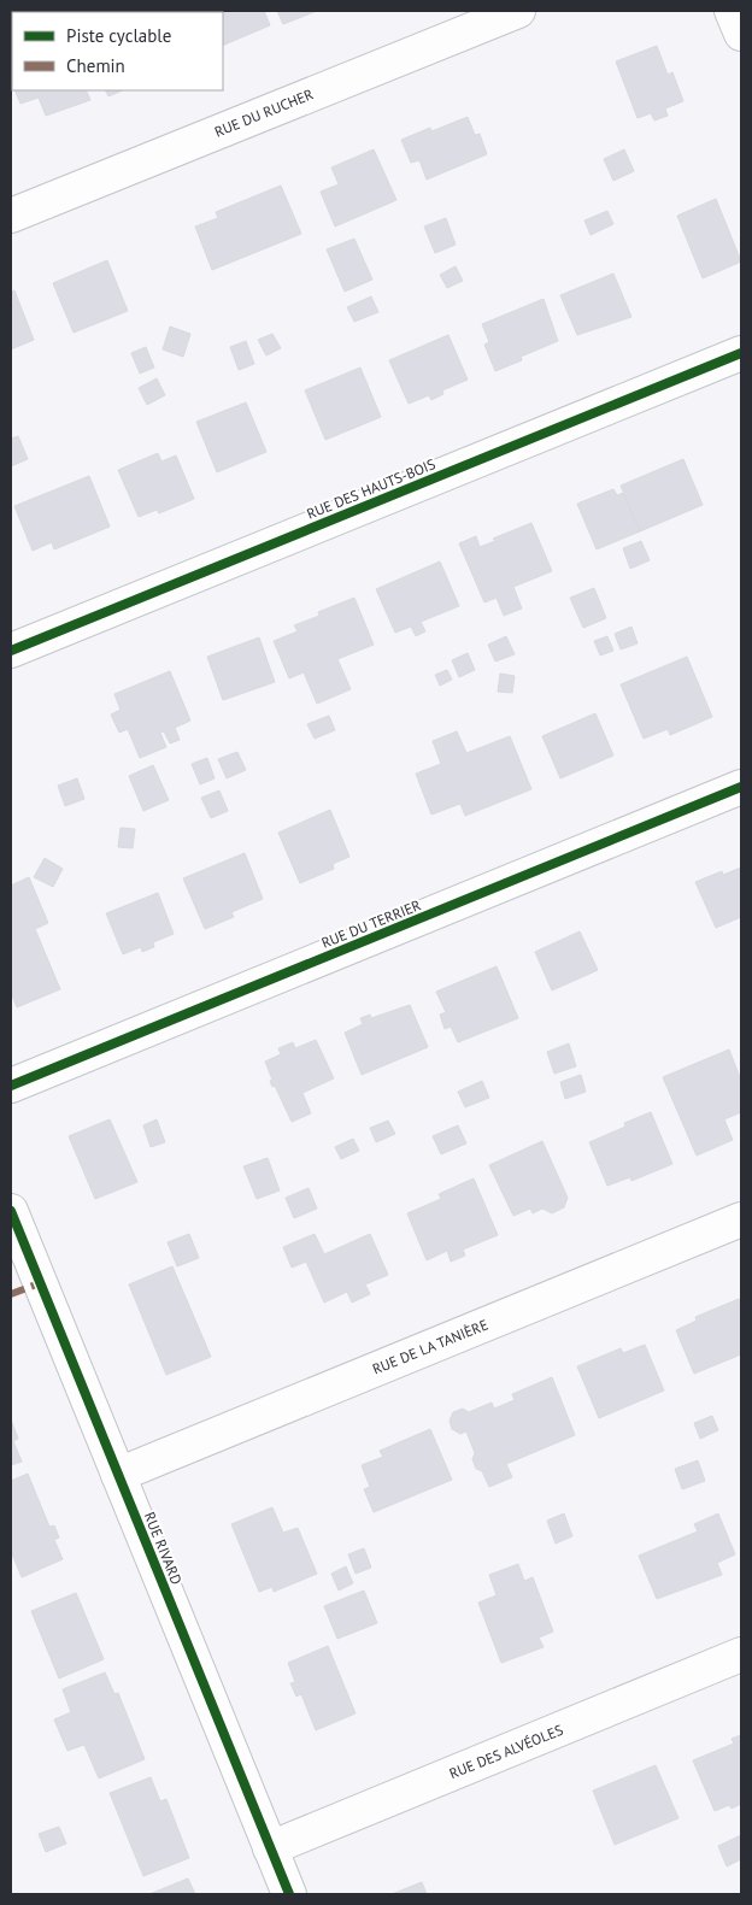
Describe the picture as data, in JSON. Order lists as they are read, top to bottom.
{
  "streets": {
    "street": [
      "RUE DU RUCHER",
      "RUE DES HAUTS-BOIS",
      "RUE DU TERRIER",
      "RUE DE LA TANIÈRE",
      "RUE RIVARD",
      "RUE DES ALVÉOLES"
    ]
  },
  "crossings": [
    ["RUE DE LA TANIÈRE", "RUE RIVARD"],
    ["RUE RIVARD", "RUE DES ALVÉOLES"]
  ],
  "legend": ["Piste cyclable", "Chemin"]
}
